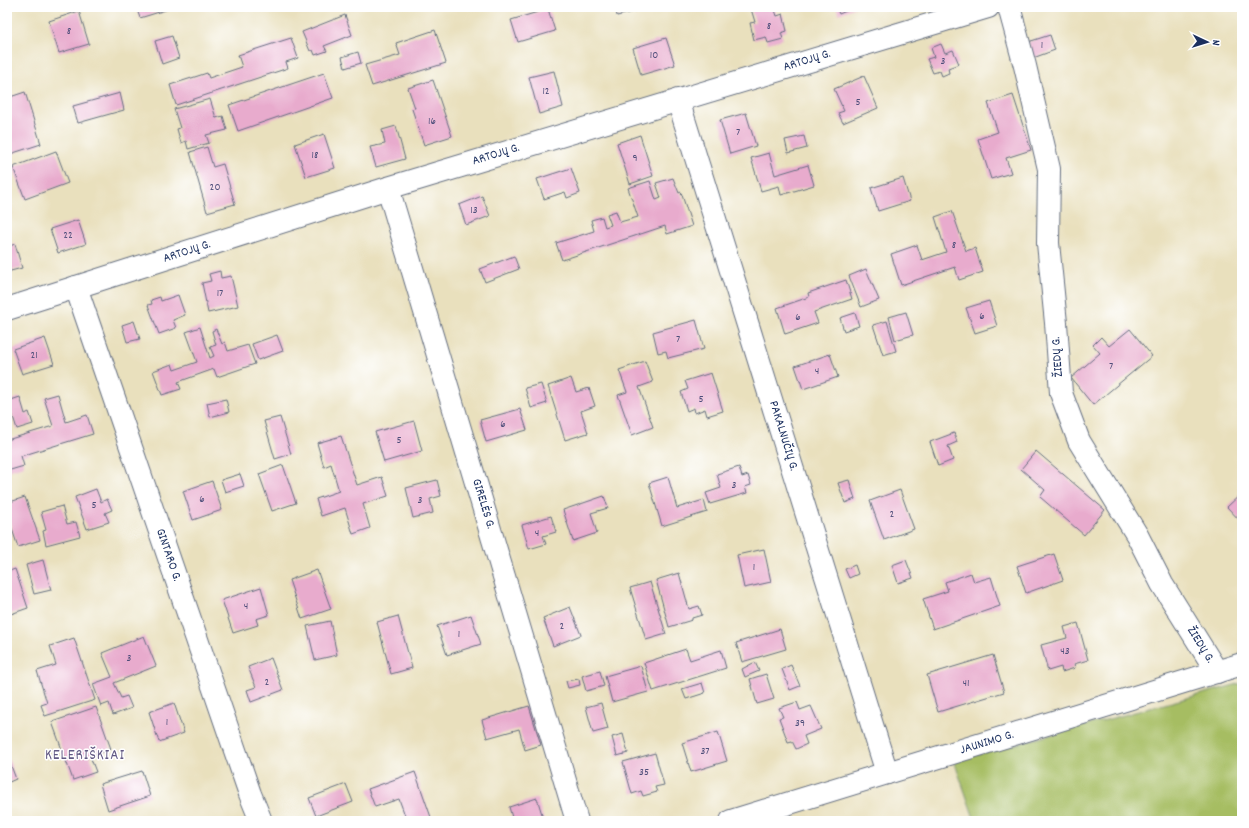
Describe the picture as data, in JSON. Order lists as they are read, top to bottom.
{
  "streets": {
    "street": [
      "ARTOJŲ G.",
      "ŽIEDŲ G.",
      "PAKALNUČIŲ G.",
      "GIRELĖS G.",
      "GINTARO G.",
      "JAUNIMO G."
    ]
  },
  "crossings": [
    ["ARTOJŲ G.", "PAKALNUČIŲ G."],
    ["ARTOJŲ G.", "GIRELĖS G."],
    ["ARTOJŲ G.", "GINTARO G."],
    ["ŽIEDŲ G.", "JAUNIMO G."],
    ["PAKALNUČIŲ G.", "JAUNIMO G."]
  ],
  "districts": ["KELERIŠKIAI"],
  "house_numbers": [
    "8",
    "8",
    "1",
    "10",
    "3",
    "12",
    "5",
    "16",
    "7",
    "18",
    "9",
    "20",
    "13",
    "22",
    "8",
    "17",
    "6",
    "6",
    "7",
    "21",
    "7",
    "4",
    "5",
    "6",
    "5",
    "3",
    "6",
    "3",
    "5",
    "2",
    "4",
    "1",
    "4",
    "2",
    "1",
    "43",
    "3",
    "2",
    "41",
    "1",
    "39",
    "37",
    "35"
  ],
  "north": "right"
}
